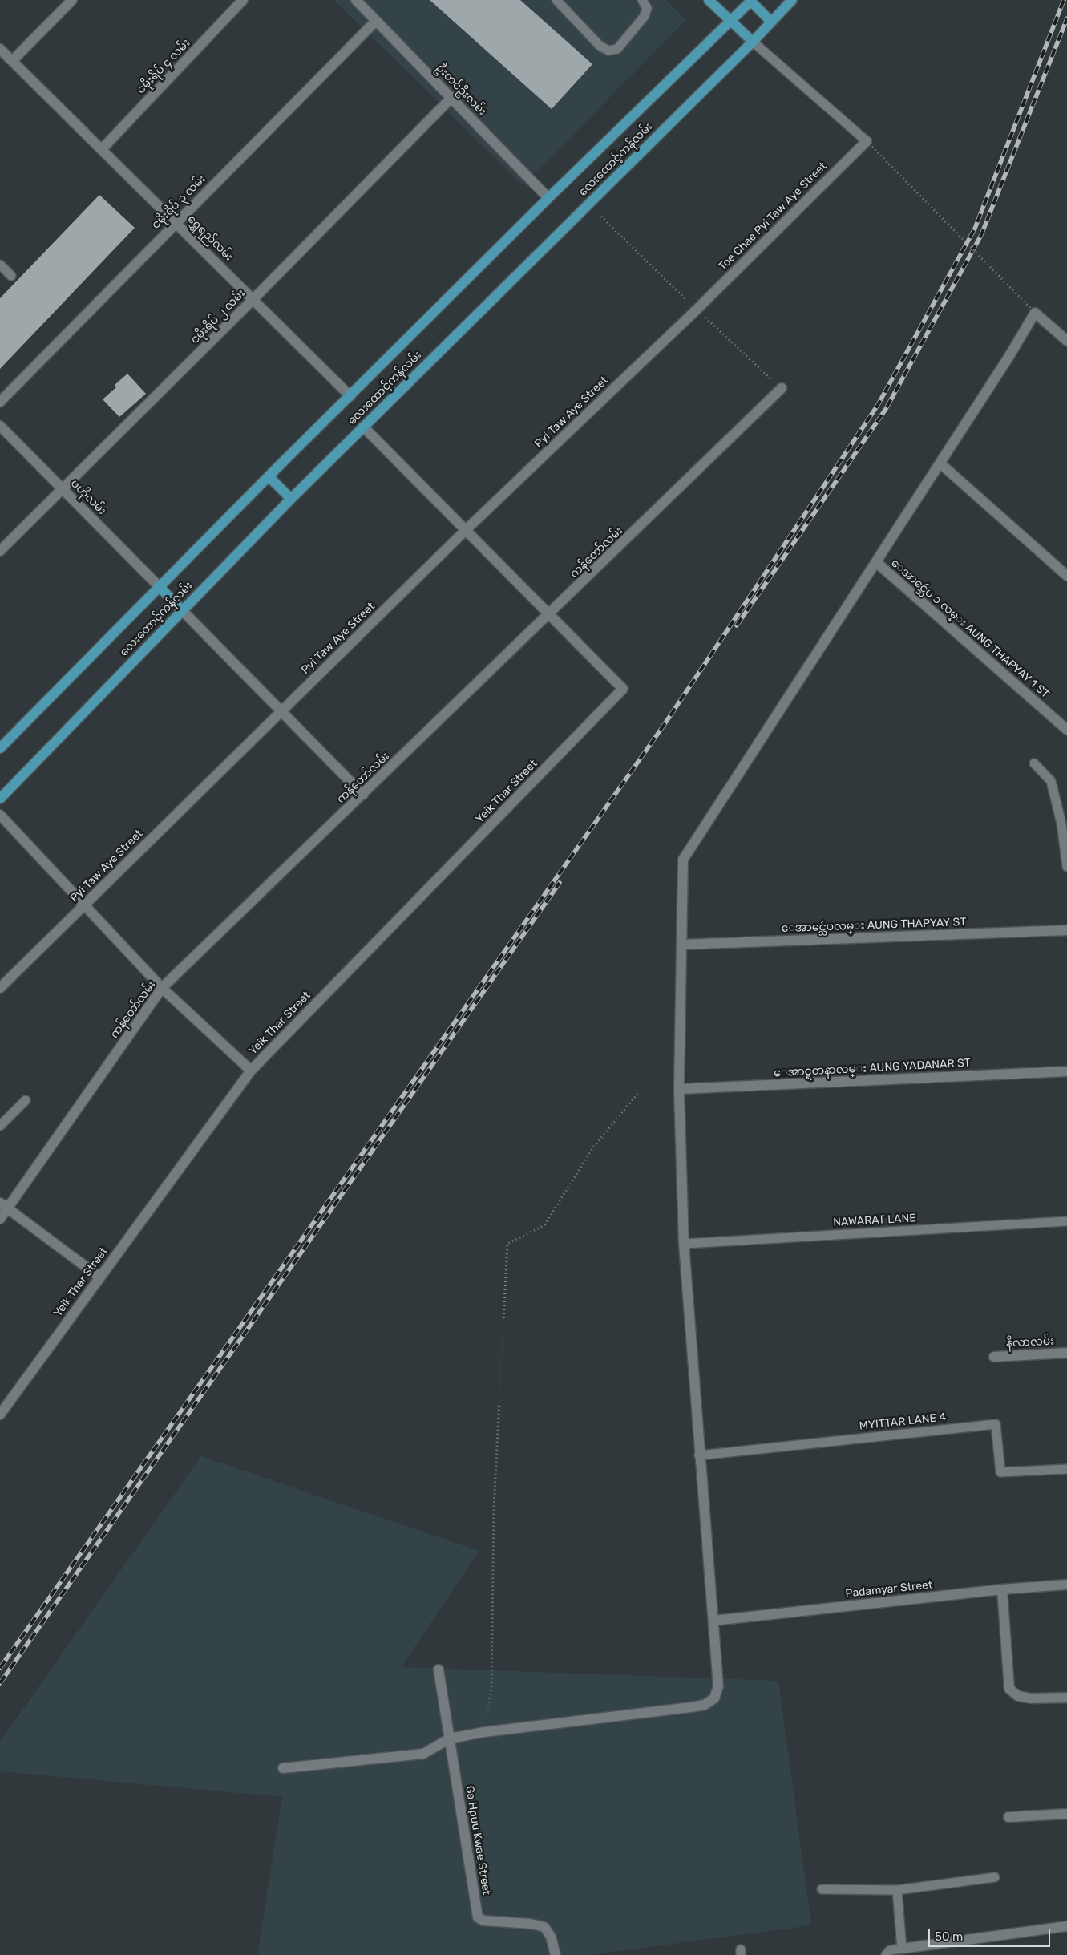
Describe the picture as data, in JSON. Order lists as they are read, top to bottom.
{
  "streets": {
    "main road": ["လေးထောင့်ကန်လမ်း"],
    "street": [
      "ငမိုးရိပ် ၄ လမ်း",
      "ဦးတင်ဦးလမ်း",
      "ငမိုးရိပ် ၃ လမ်း",
      "Toe Chae Pyi Taw Aye Street",
      "ရွှေရည်လမ်း",
      "ငမိုးရိပ် ၂ လမ်း",
      "Pyi Taw Aye Street",
      "ဗဟိုလမ်း",
      "ကန်တော်လမ်း",
      "ေအာင္သေဴပ ၁ လမ္း AUNG THAPYAY 1 ST",
      "Yeik Thar Street",
      "ေအာင္သေဴပလမ္း AUNG THAPYAY ST",
      "ေအာင္ရတနာလမ္း AUNG YADANAR ST",
      "နီလာလမ်း",
      "Padamyar Street",
      "Ga Hpuu Kwae Street"
    ],
    "lane": ["NAWARAT LANE", "MYITTAR LANE 4"]
  },
  "crossings": [
    ["ငမိုးရိပ် ၄ လမ်း", "ရွှေရည်လမ်း"],
    ["ဦးတင်ဦးလမ်း", "လေးထောင့်ကန်လမ်း"],
    ["ဦးတင်ဦးလမ်း", "ငမိုးရိပ် ၃ လမ်း"],
    ["ဦးတင်ဦးလမ်း", "ငမိုးရိပ် ၂ လမ်း"],
    ["လေးထောင့်ကန်လမ်း", "ရွှေရည်လမ်း"],
    ["လေးထောင့်ကန်လမ်း", "ဗဟိုလမ်း"],
    ["ငမိုးရိပ် ၃ လမ်း", "ရွှေရည်လမ်း"],
    ["Toe Chae Pyi Taw Aye Street", "Pyi Taw Aye Street"],
    ["ရွှေရည်လမ်း", "ငမိုးရိပ် ၂ လမ်း"],
    ["ငမိုးရိပ် ၂ လမ်း", "ဗဟိုလမ်း"],
    ["ကန်တော်လမ်း", "Yeik Thar Street"]
  ],
  "scale_bar": "50 m"
}
